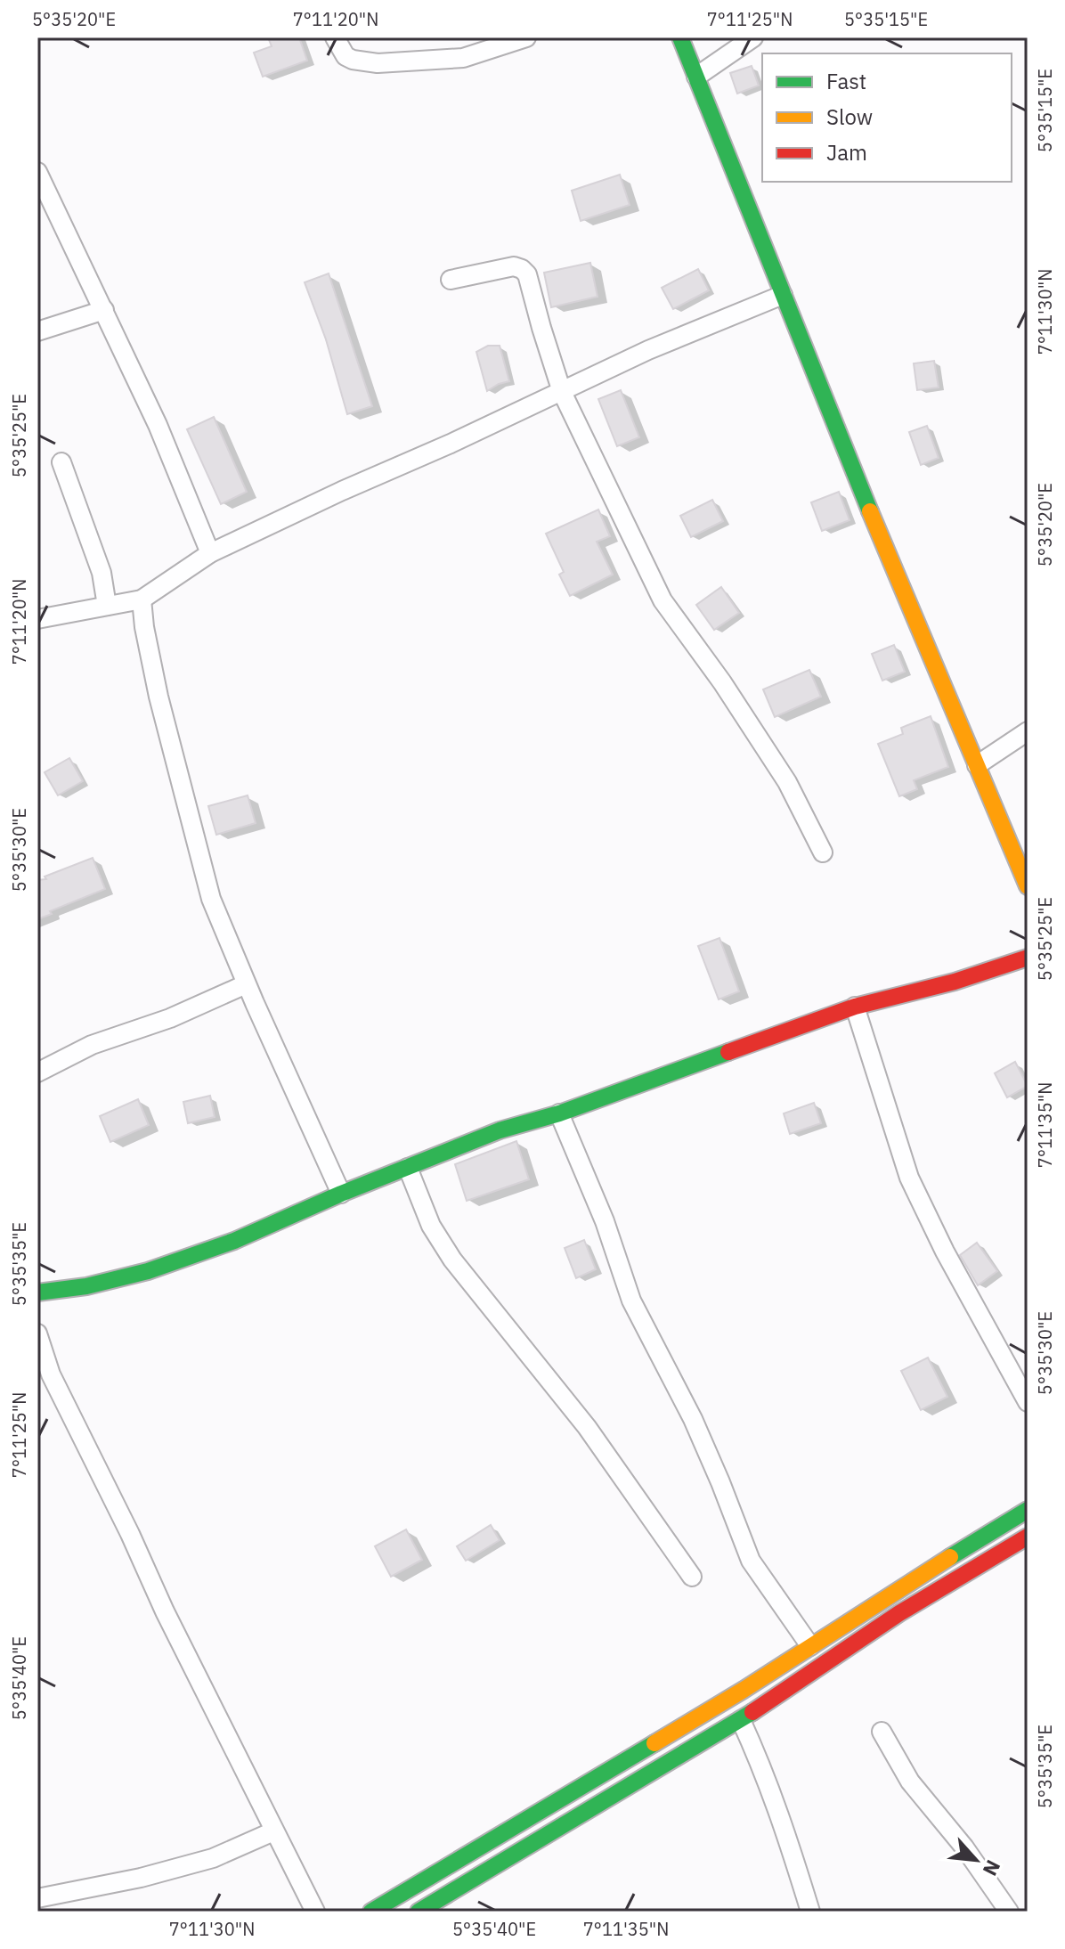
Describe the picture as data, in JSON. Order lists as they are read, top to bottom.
{
  "legend": ["Fast", "Slow", "Jam"],
  "north": "bottom right",
  "coordinates": [
    "5°35'20\"E",
    "7°11'20\"N",
    "7°11'25\"N",
    "5°35'15\"E",
    "7°11'30\"N",
    "5°35'25\"E",
    "5°35'30\"E",
    "7°11'35\"N",
    "5°35'35\"E",
    "5°35'40\"E"
  ]
}
